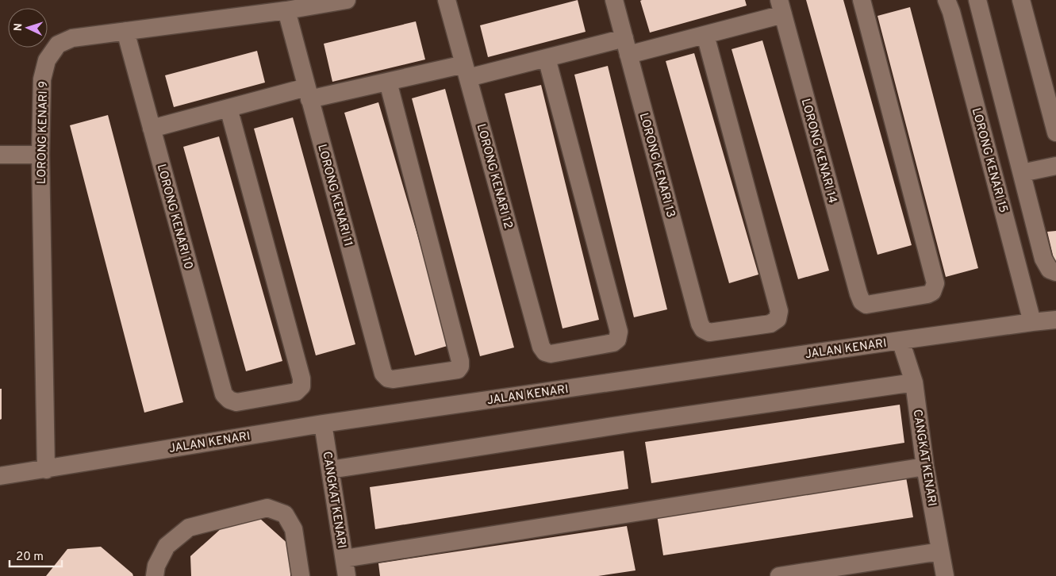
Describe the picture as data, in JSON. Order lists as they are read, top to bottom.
{
  "streets": {
    "street": [
      "LORONG KENARI 9",
      "LORONG KENARI 14",
      "LORONG KENARI 15",
      "LORONG KENARI 13",
      "LORONG KENARI 12",
      "LORONG KENARI 11",
      "LORONG KENARI 10",
      "JALAN KENARI",
      "CANGKAT KENARI"
    ]
  },
  "crossings": [
    ["LORONG KENARI 9", "LORONG KENARI 11"],
    ["LORONG KENARI 9", "LORONG KENARI 10"],
    ["LORONG KENARI 9", "JALAN KENARI"],
    ["LORONG KENARI 15", "JALAN KENARI"],
    ["JALAN KENARI", "CANGKAT KENARI"]
  ],
  "scale_bar": "20 m",
  "north": "left"
}
